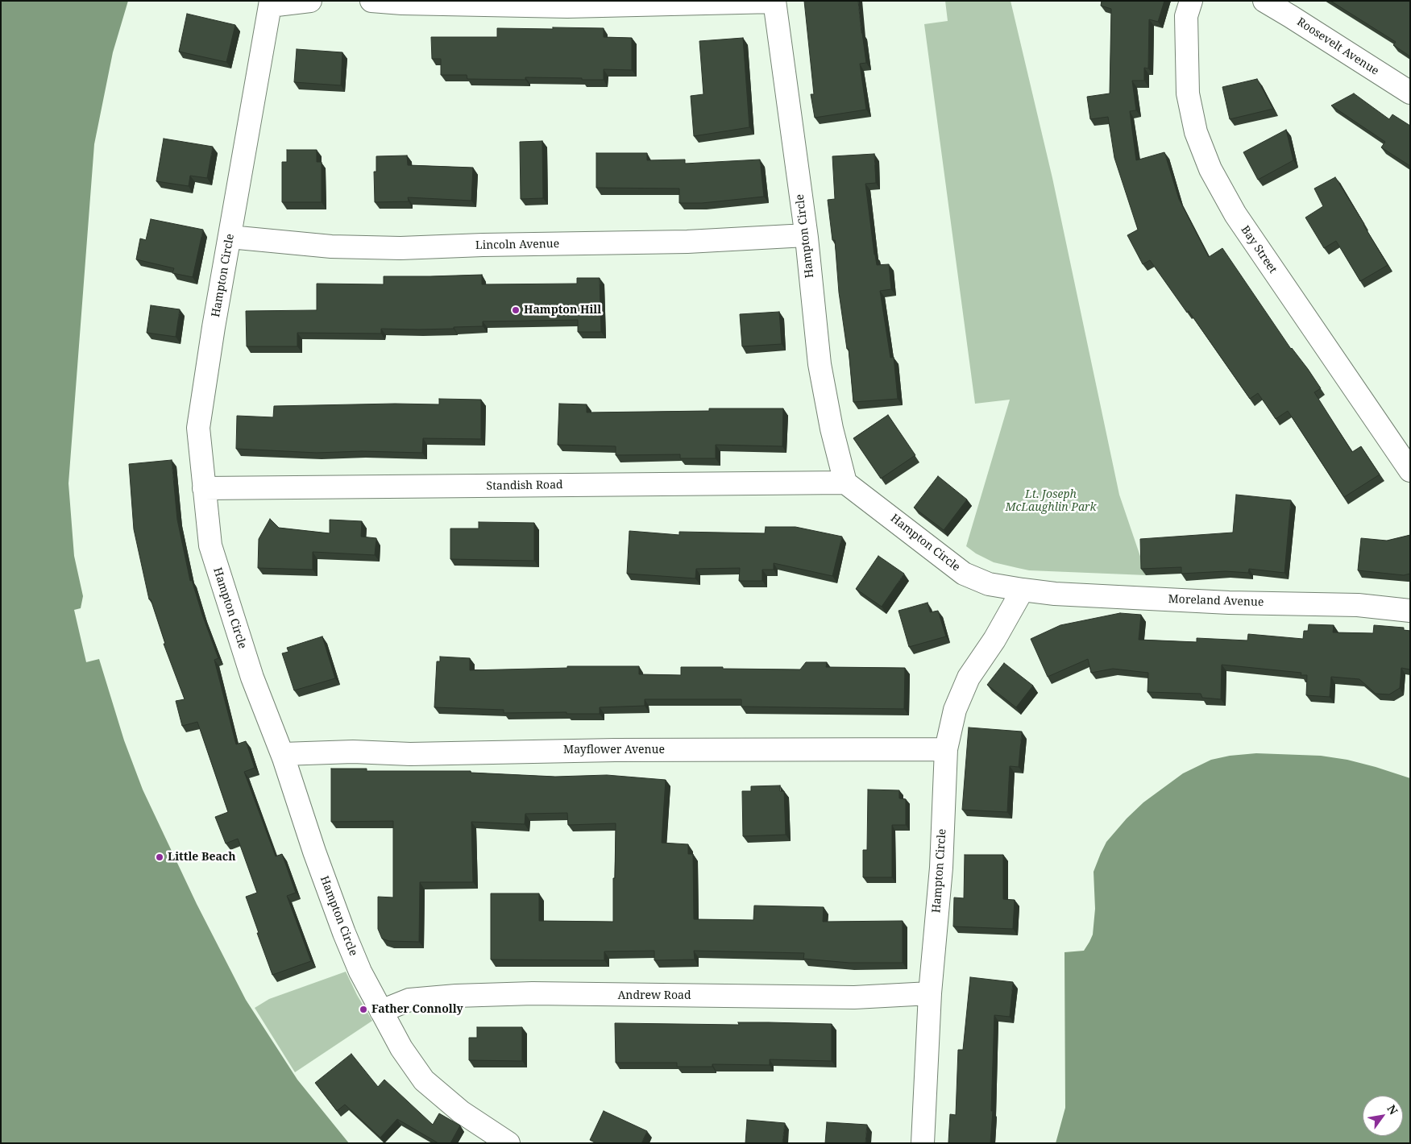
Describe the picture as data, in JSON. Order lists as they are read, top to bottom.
{
  "streets": {
    "street": [
      "Roosevelt Avenue",
      "Hampton Circle",
      "Lincoln Avenue",
      "Bay Street",
      "Standish Road",
      "Moreland Avenue",
      "Mayflower Avenue",
      "Andrew Road"
    ]
  },
  "crossings": [
    ["Hampton Circle", "Lincoln Avenue"],
    ["Hampton Circle", "Standish Road"],
    ["Hampton Circle", "Moreland Avenue"],
    ["Hampton Circle", "Mayflower Avenue"],
    ["Hampton Circle", "Andrew Road"]
  ],
  "parks": ["Lt. Joseph McLaughlin Park"],
  "places": ["Hampton Hill", "Little Beach", "Father Connolly"],
  "north": "top right"
}
